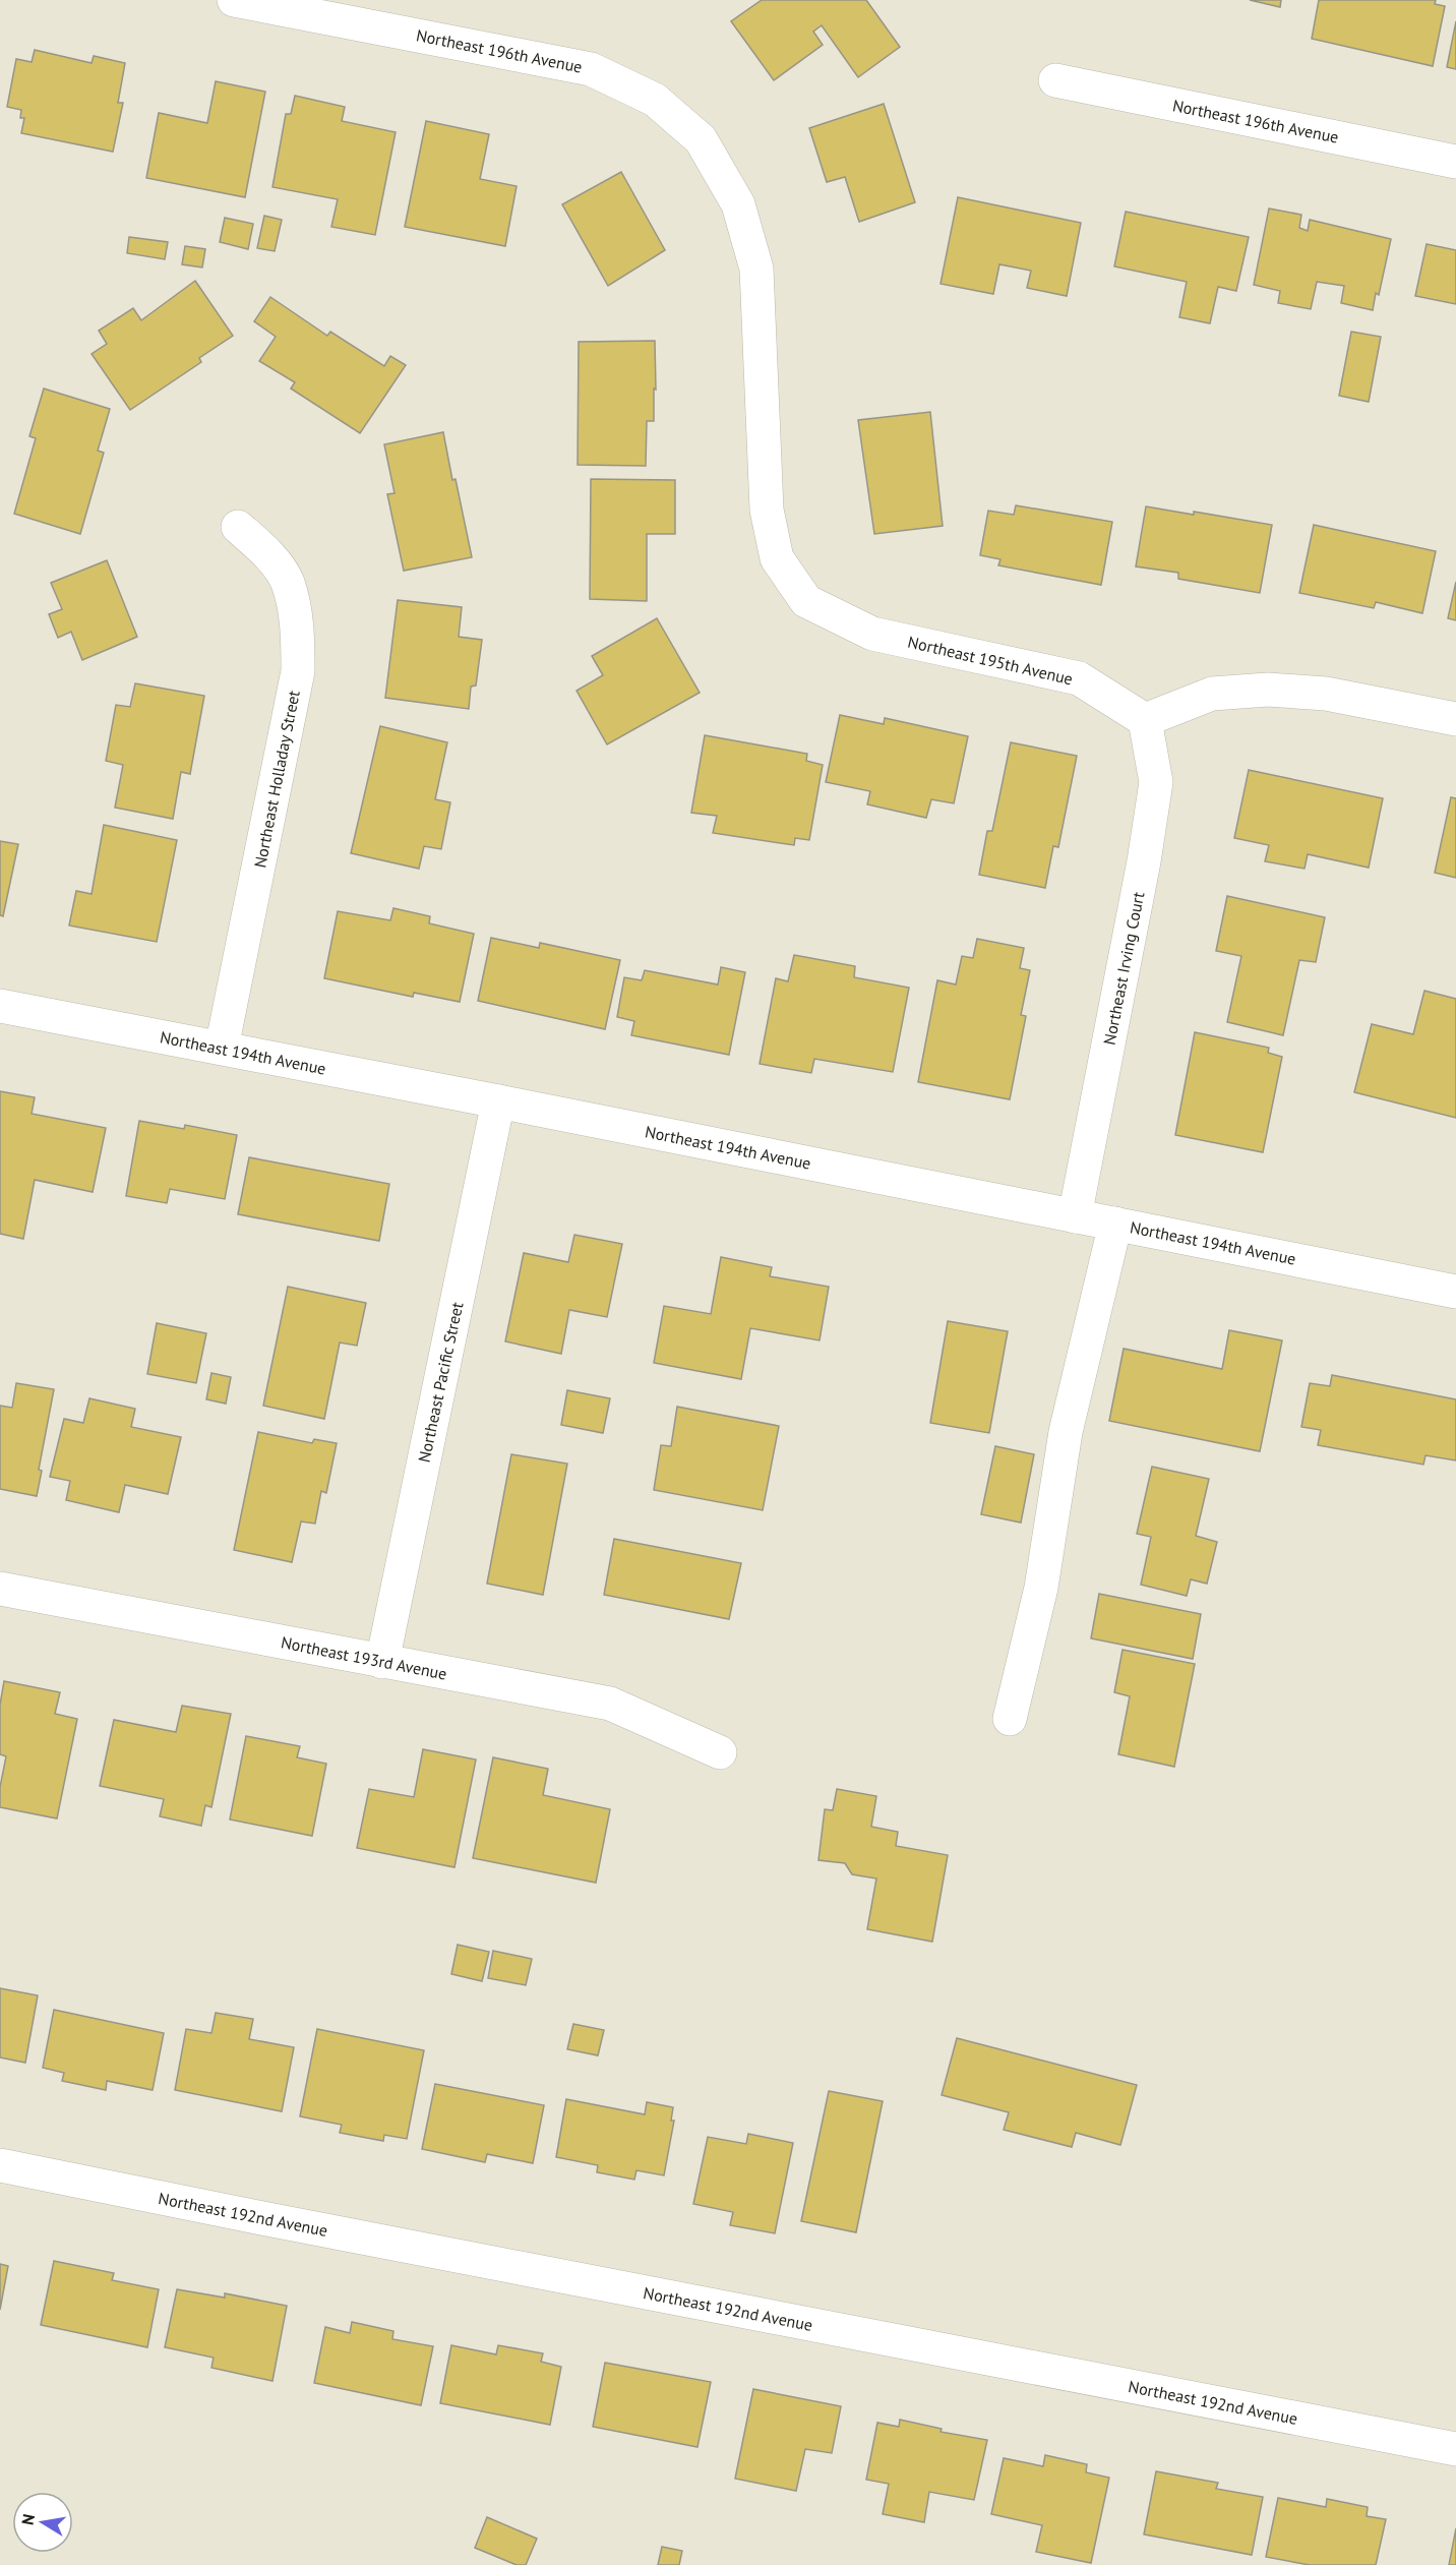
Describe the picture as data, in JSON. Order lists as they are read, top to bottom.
{
  "streets": {
    "street": [
      "Northeast 196th Avenue",
      "Northeast 195th Avenue",
      "Northeast Holladay Street",
      "Northeast Irving Court",
      "Northeast 194th Avenue",
      "Northeast Pacific Street",
      "Northeast 193rd Avenue",
      "Northeast 192nd Avenue"
    ]
  },
  "crossings": [
    ["Northeast 196th Avenue", "Northeast 195th Avenue"],
    ["Northeast 195th Avenue", "Northeast Irving Court"],
    ["Northeast Holladay Street", "Northeast 194th Avenue"],
    ["Northeast Irving Court", "Northeast 194th Avenue"],
    ["Northeast 194th Avenue", "Northeast Pacific Street"],
    ["Northeast Pacific Street", "Northeast 193rd Avenue"]
  ],
  "north": "left"
}
